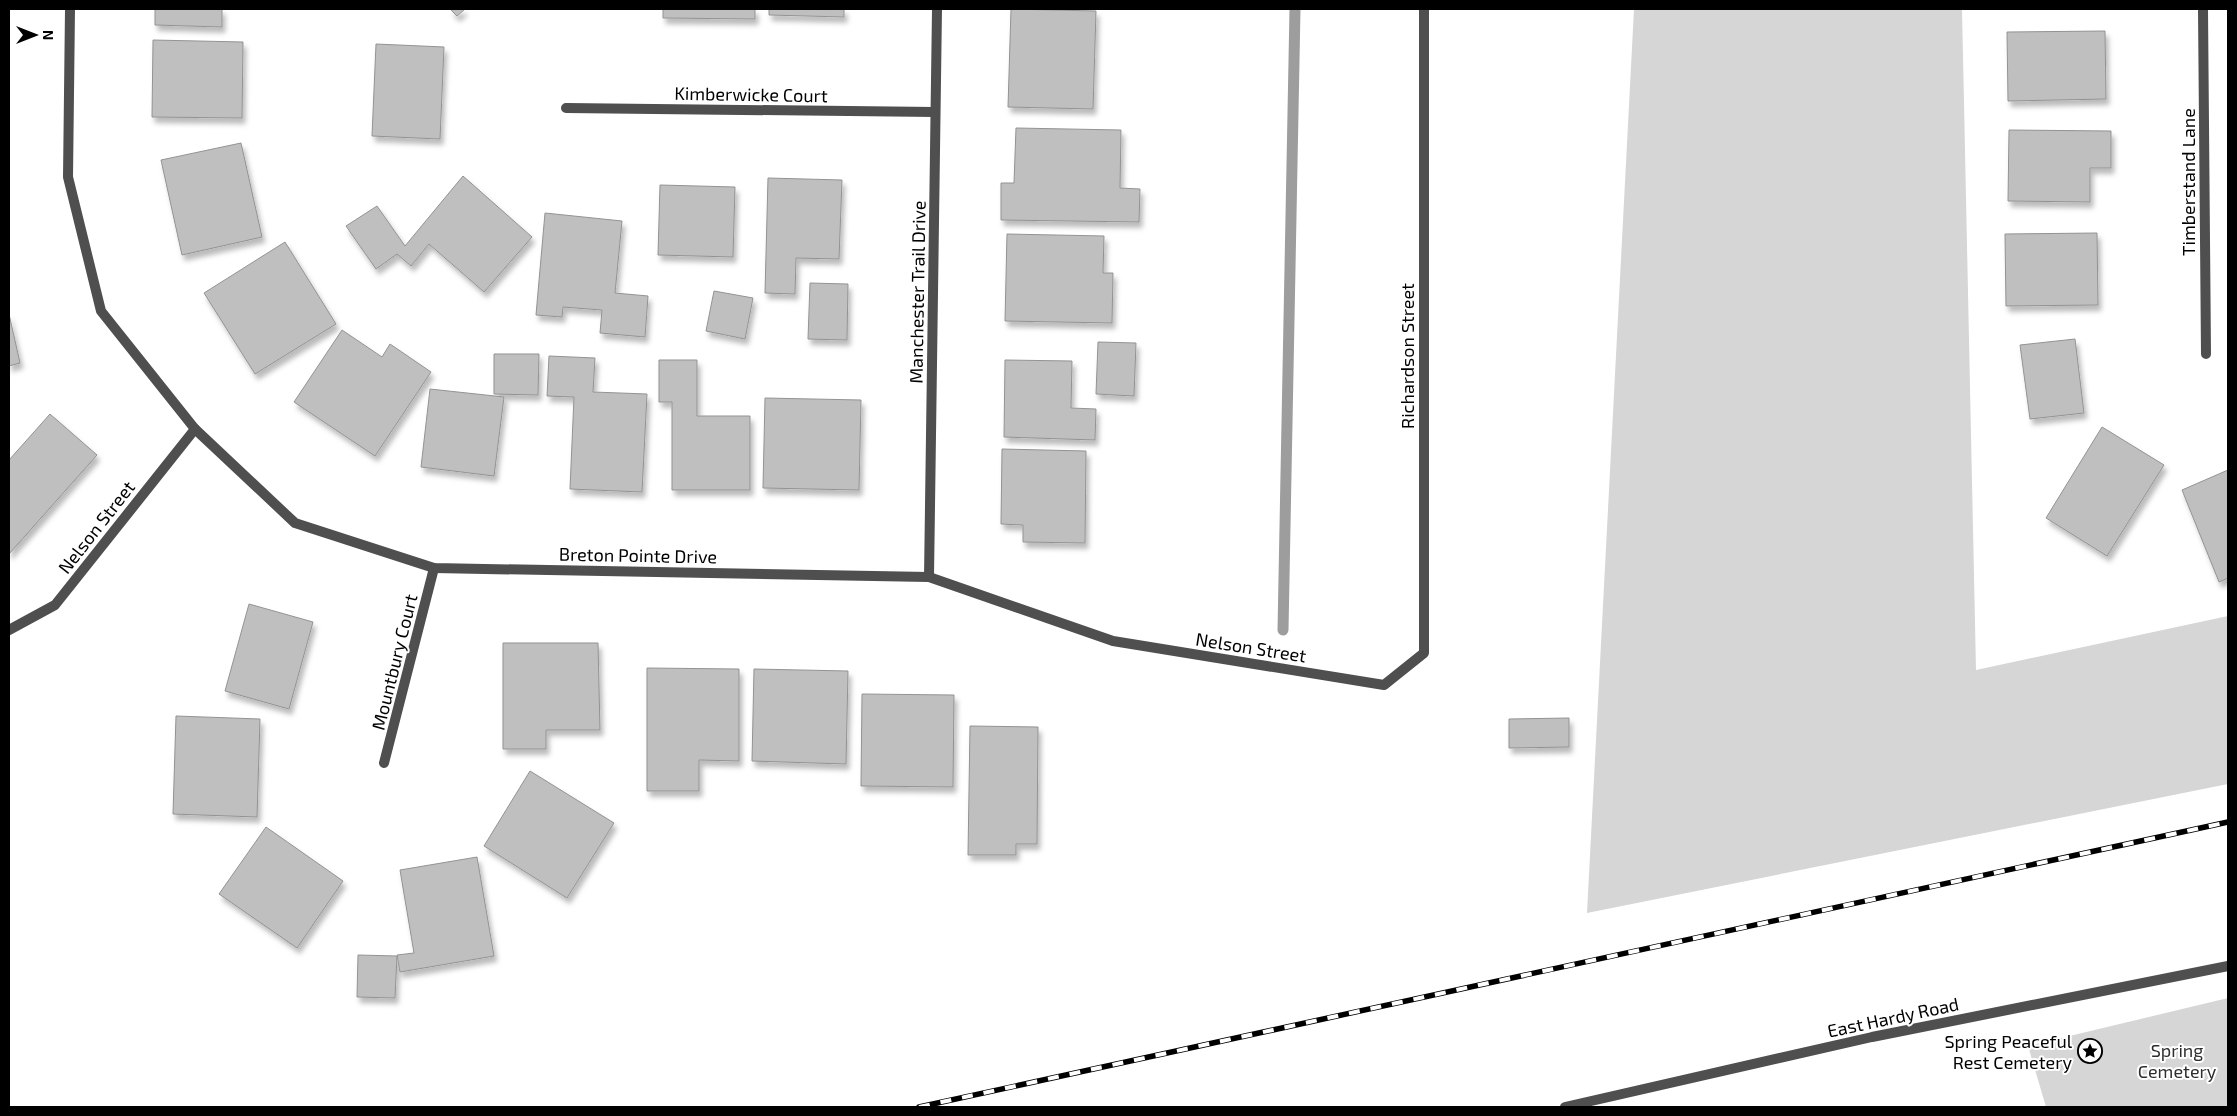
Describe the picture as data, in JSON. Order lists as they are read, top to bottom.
{
  "streets": {
    "street": [
      "Kimberwicke Court",
      "Timberstand Lane",
      "Manchester Trail Drive",
      "Richardson Street",
      "Nelson Street",
      "Breton Pointe Drive",
      "Mountbury Court",
      "East Hardy Road"
    ]
  },
  "crossings": [
    ["Kimberwicke Court", "Manchester Trail Drive"],
    ["Manchester Trail Drive", "Breton Pointe Drive"],
    ["Richardson Street", "Nelson Street"],
    ["Nelson Street", "Breton Pointe Drive"],
    ["Breton Pointe Drive", "Mountbury Court"]
  ],
  "parks": ["Spring Cemetery"],
  "places": {
    "place": ["Spring Peaceful Rest Cemetery"]
  },
  "north": "right"
}
